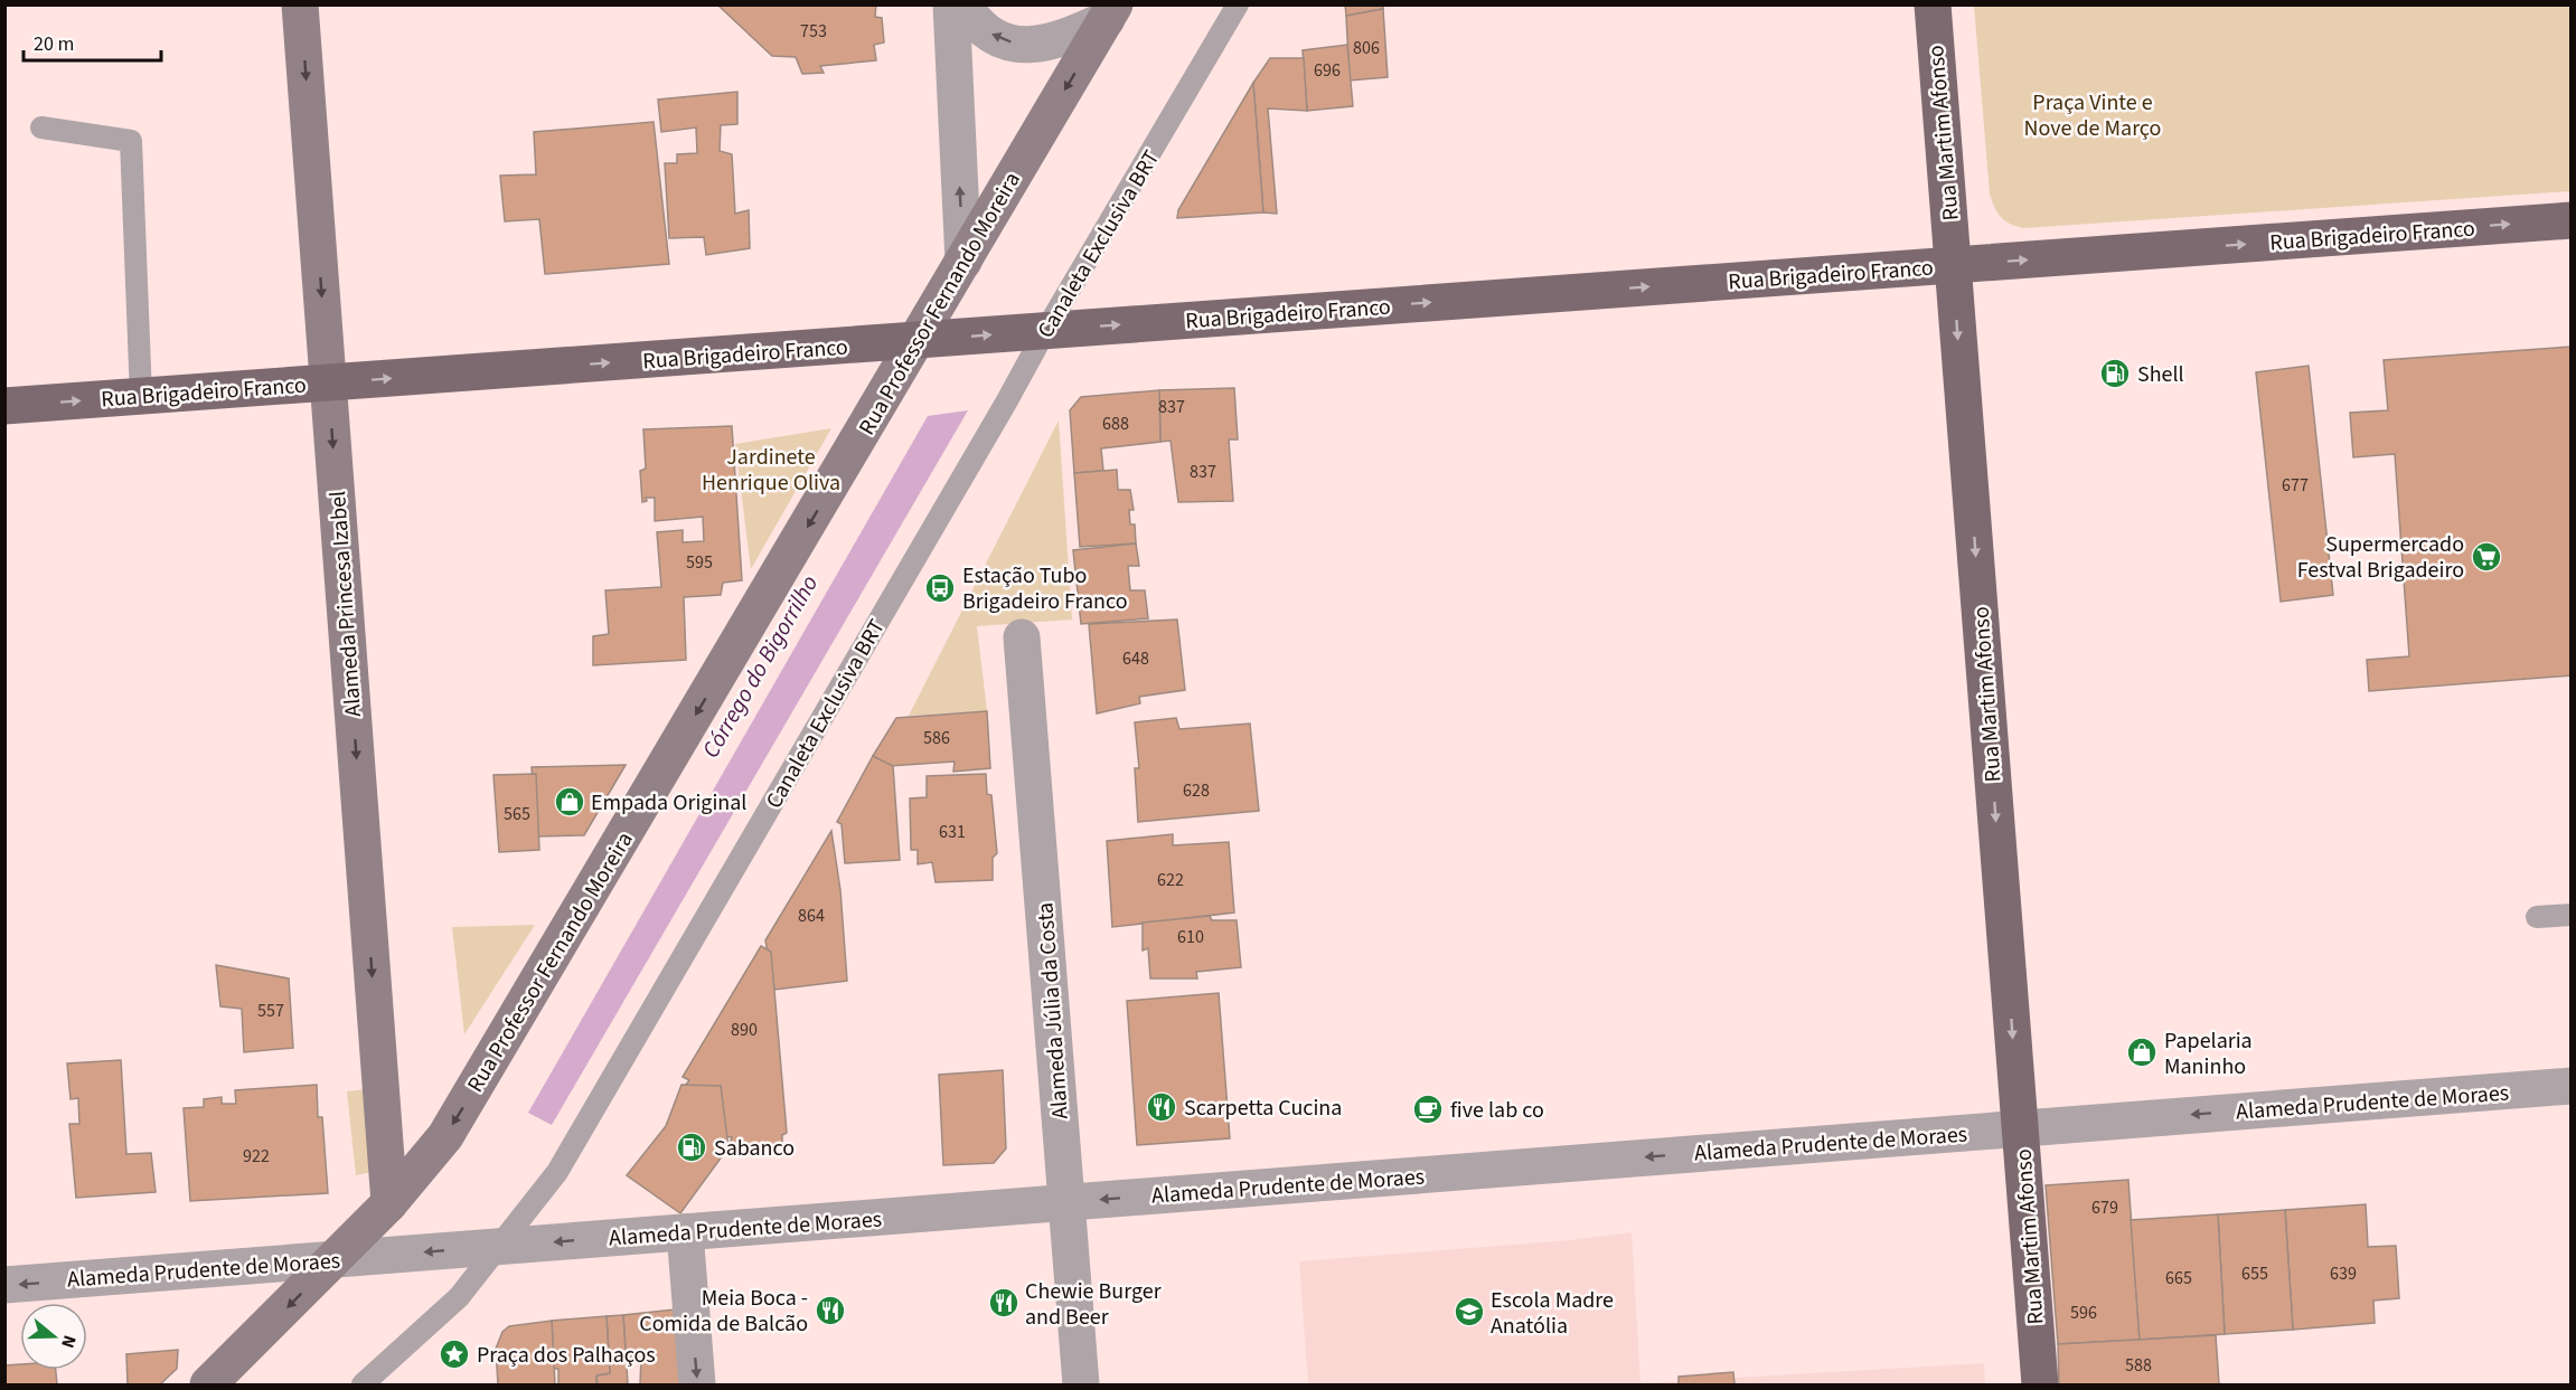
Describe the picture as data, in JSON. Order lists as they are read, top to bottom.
{
  "streets": {
    "main road": ["Rua Martim Afonso", "Rua Brigadeiro Franco"],
    "street": [
      "Rua Professor Fernando Moreira",
      "Alameda Princesa Izabel",
      "Alameda Júlia da Costa",
      "Alameda Prudente de Moraes"
    ],
    "lane": ["Canaleta Exclusiva BRT"]
  },
  "crossings": [
    ["Rua Martim Afonso", "Rua Brigadeiro Franco"],
    ["Rua Martim Afonso", "Alameda Prudente de Moraes"],
    ["Rua Brigadeiro Franco", "Canaleta Exclusiva BRT"],
    ["Rua Brigadeiro Franco", "Rua Professor Fernando Moreira"],
    ["Rua Brigadeiro Franco", "Alameda Princesa Izabel"],
    ["Canaleta Exclusiva BRT", "Alameda Prudente de Moraes"],
    ["Rua Professor Fernando Moreira", "Alameda Princesa Izabel"],
    ["Rua Professor Fernando Moreira", "Alameda Prudente de Moraes"],
    ["Alameda Júlia da Costa", "Alameda Prudente de Moraes"]
  ],
  "one_way": [
    "Rua Martim Afonso",
    "Rua Brigadeiro Franco",
    "Rua Professor Fernando Moreira",
    "Alameda Princesa Izabel",
    "Alameda Prudente de Moraes"
  ],
  "water": ["Córrego do Bigorrilho"],
  "parks": ["Praça Vinte e Nove de Março", "Jardinete Henrique Oliva"],
  "places": {
    "fuel station": ["Shell", "Sabanco"],
    "supermarket": ["Supermercado Festval Brigadeiro"],
    "bus stop": ["Estação Tubo Brigadeiro Franco"],
    "shop": ["Empada Original", "Papelaria Maninho"],
    "restaurant": ["Scarpetta Cucina", "Chewie Burger and Beer", "Meia Boca - Comida de Balcão"],
    "cafe": ["five lab co"],
    "school or university": ["Escola Madre Anatólia"],
    "place": ["Praça dos Palhaços"]
  },
  "house_numbers": [
    "753",
    "806",
    "696",
    "837",
    "688",
    "837",
    "677",
    "595",
    "648",
    "586",
    "628",
    "565",
    "631",
    "622",
    "864",
    "610",
    "557",
    "890",
    "922",
    "679",
    "655",
    "639",
    "665",
    "596",
    "588"
  ],
  "scale_bar": "20 m",
  "north": "right"
}
